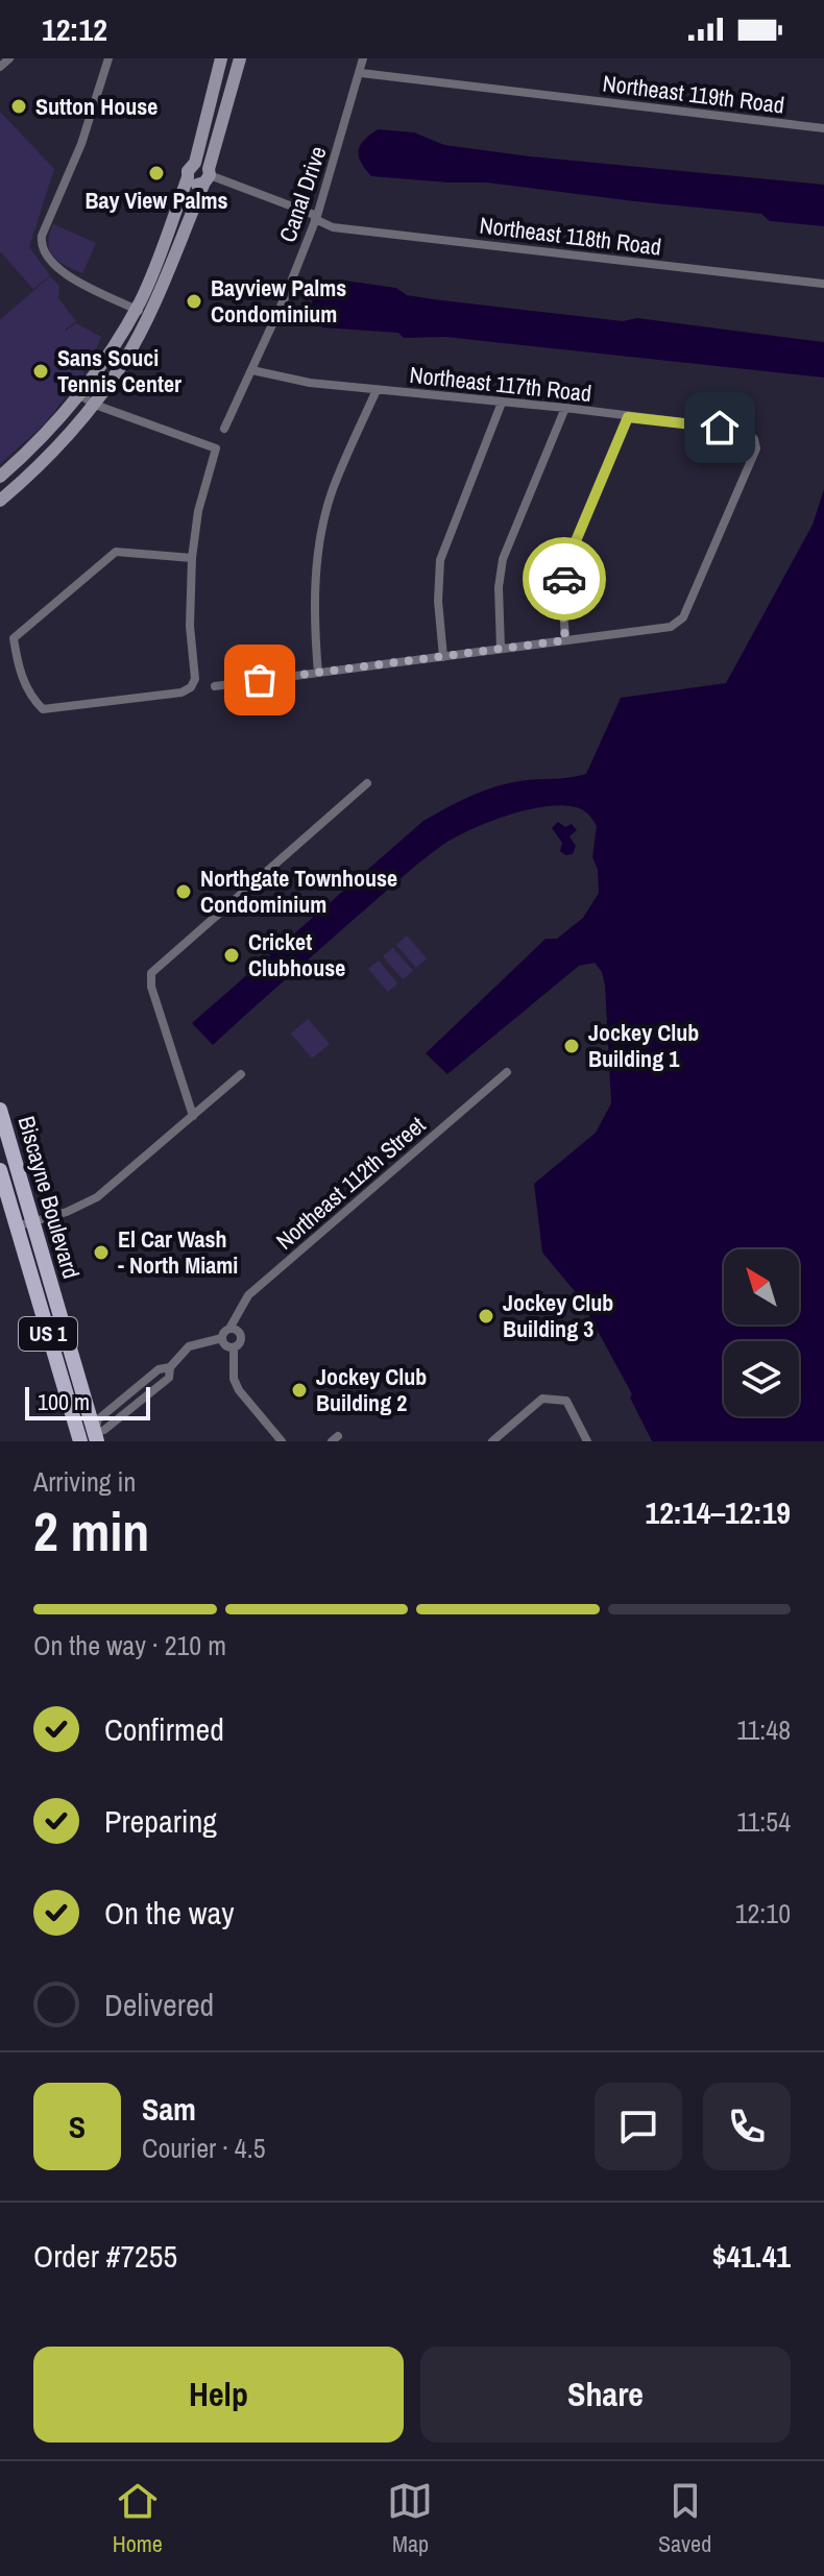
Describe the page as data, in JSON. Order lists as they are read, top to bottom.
{
  "streets": {
    "main road": ["Biscayne Boulevard", "US 1"],
    "street": [
      "Northeast 119th Road",
      "Canal Drive",
      "Northeast 118th Road",
      "Northeast 117th Road",
      "Northeast 112th Street"
    ]
  },
  "crossings": [
    ["Northeast 119th Road", "Canal Drive"],
    ["Canal Drive", "Northeast 118th Road"],
    ["Canal Drive", "Northeast 117th Road"]
  ],
  "places": [
    "Sutton House",
    "Bay View Palms",
    "Bayview Palms Condominium",
    "Sans Souci Tennis Center",
    "Northgate Townhouse Condominium",
    "Cricket Clubhouse",
    "Jockey Club Building 1",
    "El Car Wash - North Miami",
    "Jockey Club Building 3",
    "Jockey Club Building 2"
  ],
  "scale_bar": "100 m",
  "north": "top left",
  "page": {
    "status": "12:12",
    "scale": "100 m",
    "heading": ["2 min", "Arriving in", "12:14–12:19"],
    "panel": [
      "Sam",
      "Courier · 4.5",
      "Order #7255",
      "$41.41"
    ],
    "bar": "On the way · 210 m",
    "list": [
      ["Confirmed", "11:48"],
      ["Preparing", "11:54"],
      ["On the way", "12:10"],
      "Delivered"
    ],
    "round": "S",
    "buttons": ["Help", "Share"],
    "tabs": ["Home", "Map", "Saved"]
  }
}
